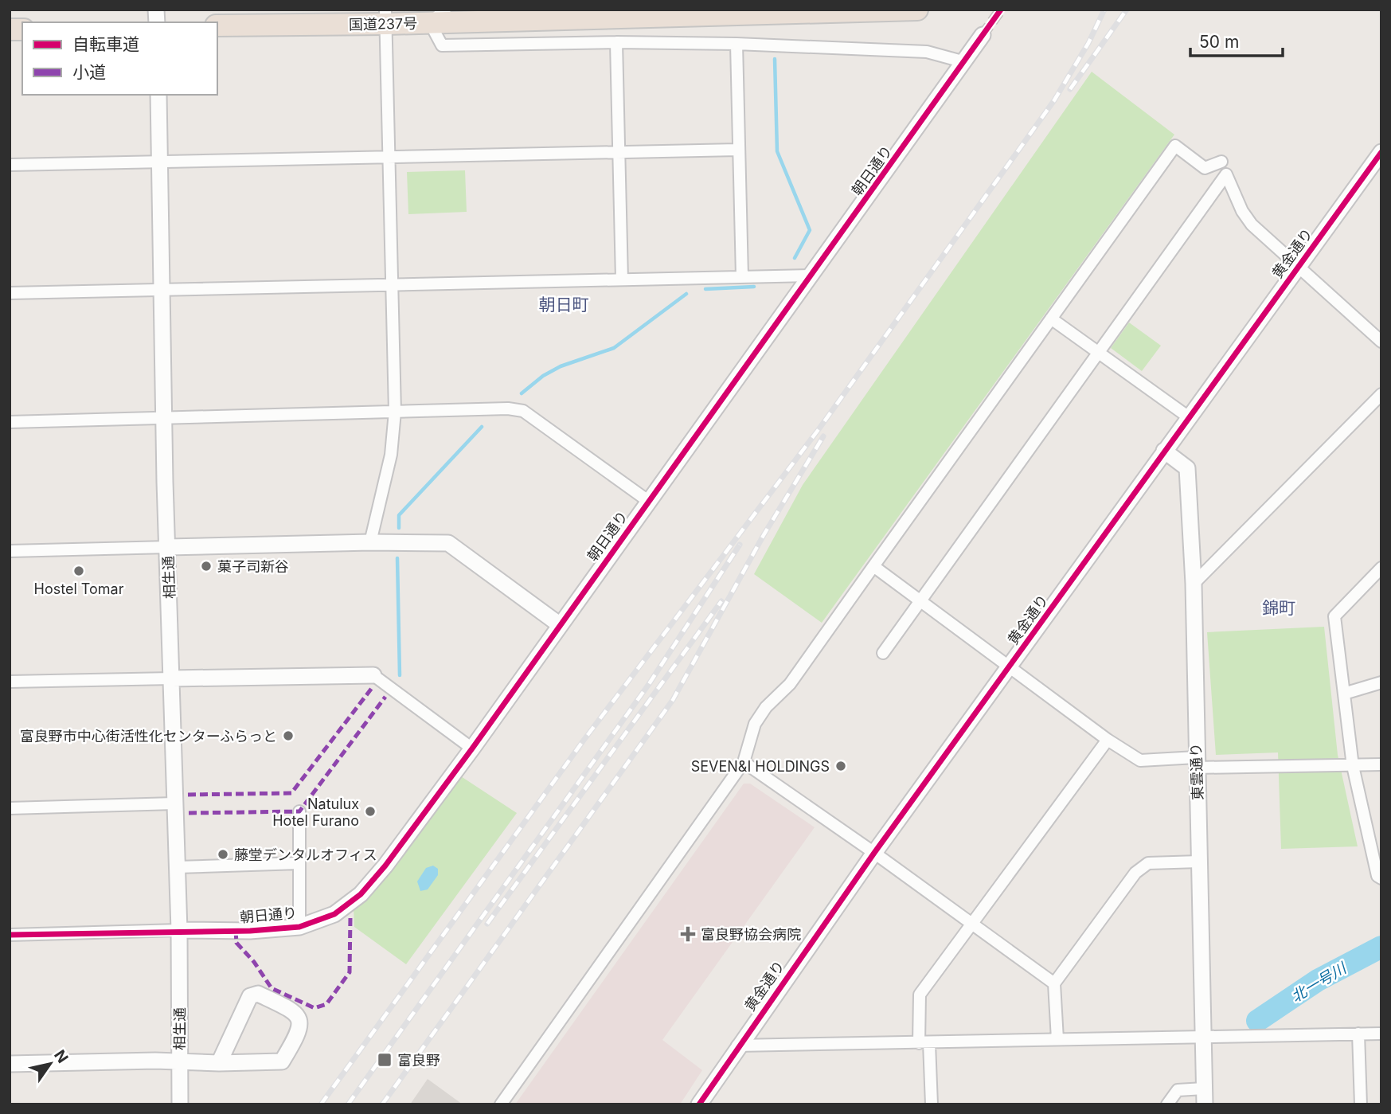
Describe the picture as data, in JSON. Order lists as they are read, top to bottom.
{
  "streets": {
    "highway": ["国道237号"],
    "street": [
      "朝日通り",
      "黄金通り",
      "相生通",
      "東雲通り"
    ]
  },
  "crossings": [
    ["朝日通り", "相生通"],
    ["黄金通り", "東雲通り"]
  ],
  "districts": ["朝日町", "錦町"],
  "water": ["北一号川"],
  "places": {
    "other": [
      "菓子司新谷",
      "Hostel Tomar",
      "富良野市中心街活性化センターふらっと",
      "SEVEN&I HOLDINGS",
      "Natulux Hotel Furano",
      "藤堂デンタルオフィス"
    ],
    "health": ["富良野協会病院"],
    "transit": ["富良野"]
  },
  "legend": ["自転車道", "小道"],
  "scale_bar": "50 m",
  "north": "top right"
}
